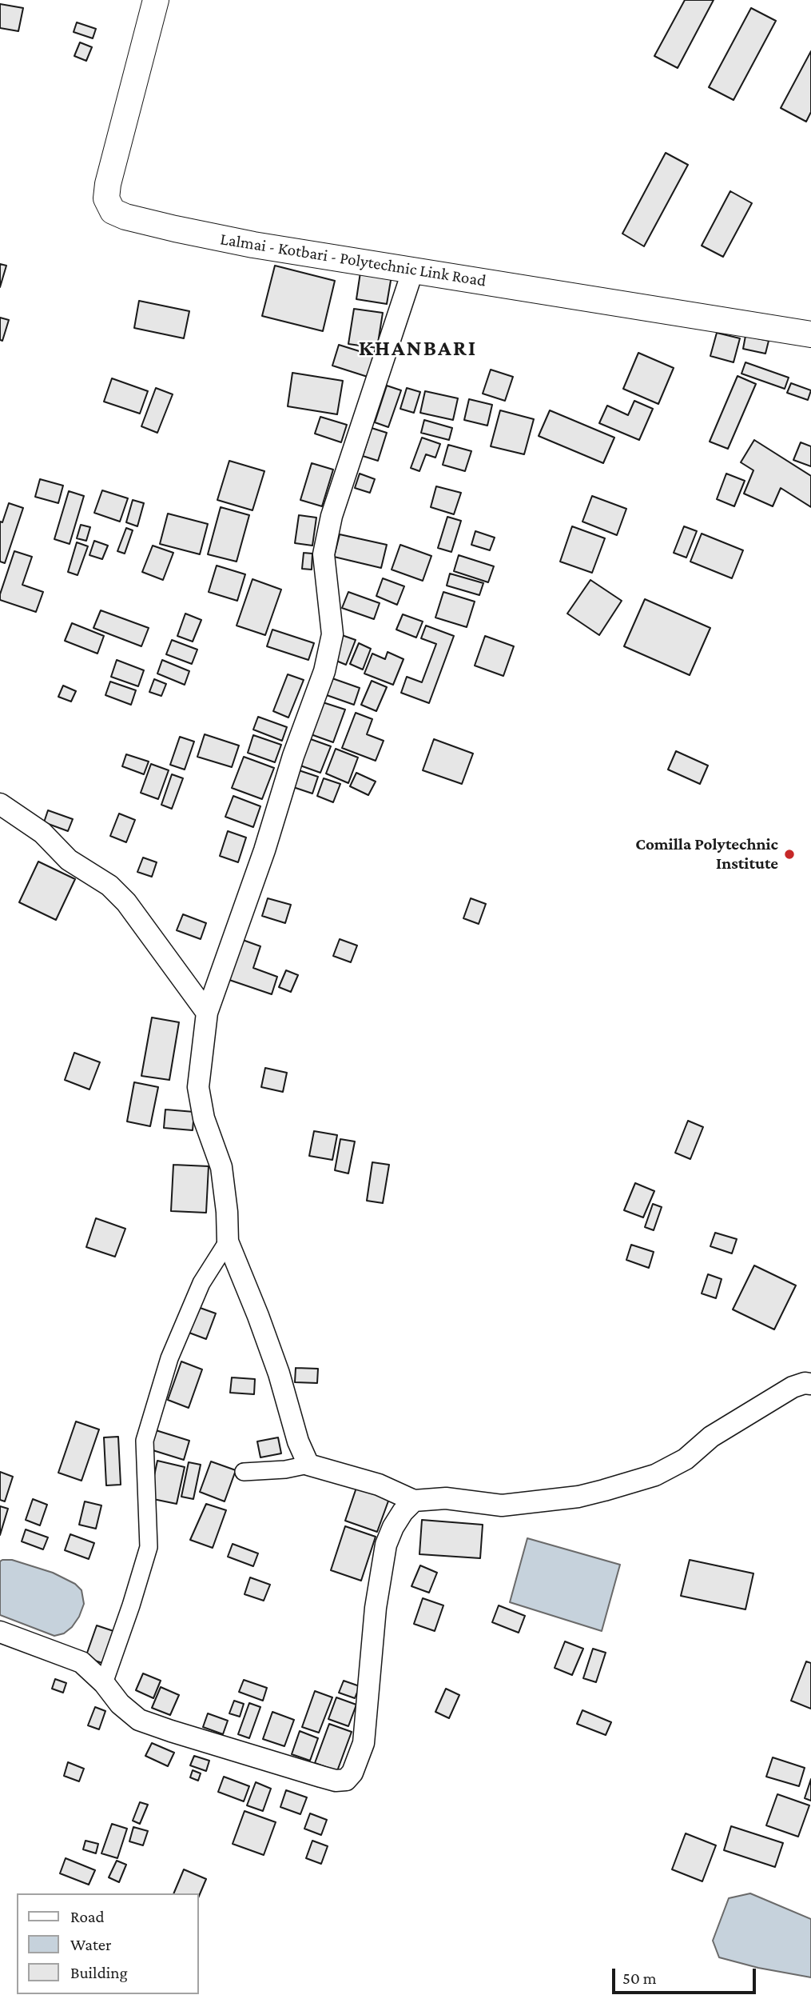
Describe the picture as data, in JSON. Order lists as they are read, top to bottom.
{
  "streets": {
    "main road": ["Lalmai - Kotbari - Polytechnic Link Road"]
  },
  "districts": ["KHANBARI"],
  "places": ["Comilla Polytechnic Institute"],
  "legend": ["Road", "Water", "Building"],
  "scale_bar": "50 m"
}
